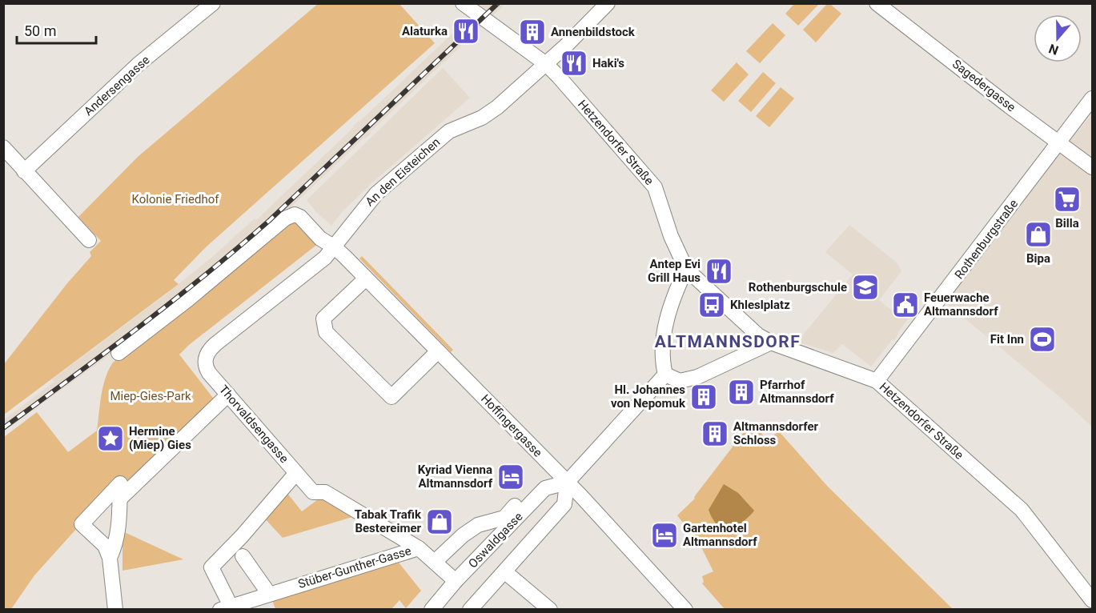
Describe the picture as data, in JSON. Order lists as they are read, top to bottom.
{
  "streets": {
    "street": [
      "Andersengasse",
      "Sagedergasse",
      "Hetzendorfer Straße",
      "An den Eisteichen",
      "Rothenburgstraße",
      "Thorvaldsengasse",
      "Hoffingergasse",
      "Oswaldgasse",
      "Stüber-Gunther-Gasse"
    ]
  },
  "crossings": [
    ["Sagedergasse", "Rothenburgstraße"],
    ["Hetzendorfer Straße", "An den Eisteichen"],
    ["Hetzendorfer Straße", "Rothenburgstraße"],
    ["An den Eisteichen", "Thorvaldsengasse"],
    ["An den Eisteichen", "Hoffingergasse"],
    ["Thorvaldsengasse", "Stüber-Gunther-Gasse"],
    ["Oswaldgasse", "Stüber-Gunther-Gasse"]
  ],
  "districts": ["ALTMANNSDORF"],
  "parks": ["Kolonie Friedhof", "Miep-Gies-Park"],
  "places": {
    "restaurant": ["Alaturka", "Haki's", "Antep Evi Grill Haus"],
    "building": [
      "Annenbildstock",
      "Pfarrhof Altmannsdorf",
      "Hl. Johannes von Nepomuk",
      "Altmannsdorfer Schloss"
    ],
    "supermarket": ["Billa"],
    "shop": ["Bipa", "Tabak Trafik Bestereimer"],
    "school or university": ["Rothenburgschule"],
    "bus stop": ["Khleslplatz"],
    "public building": ["Feuerwache Altmannsdorf"],
    "sports": ["Fit Inn"],
    "place": ["Hermine (Miep) Gies"],
    "hotel": ["Kyriad Vienna Altmannsdorf", "Gartenhotel Altmannsdorf"]
  },
  "scale_bar": "50 m",
  "north": "bottom"
}
